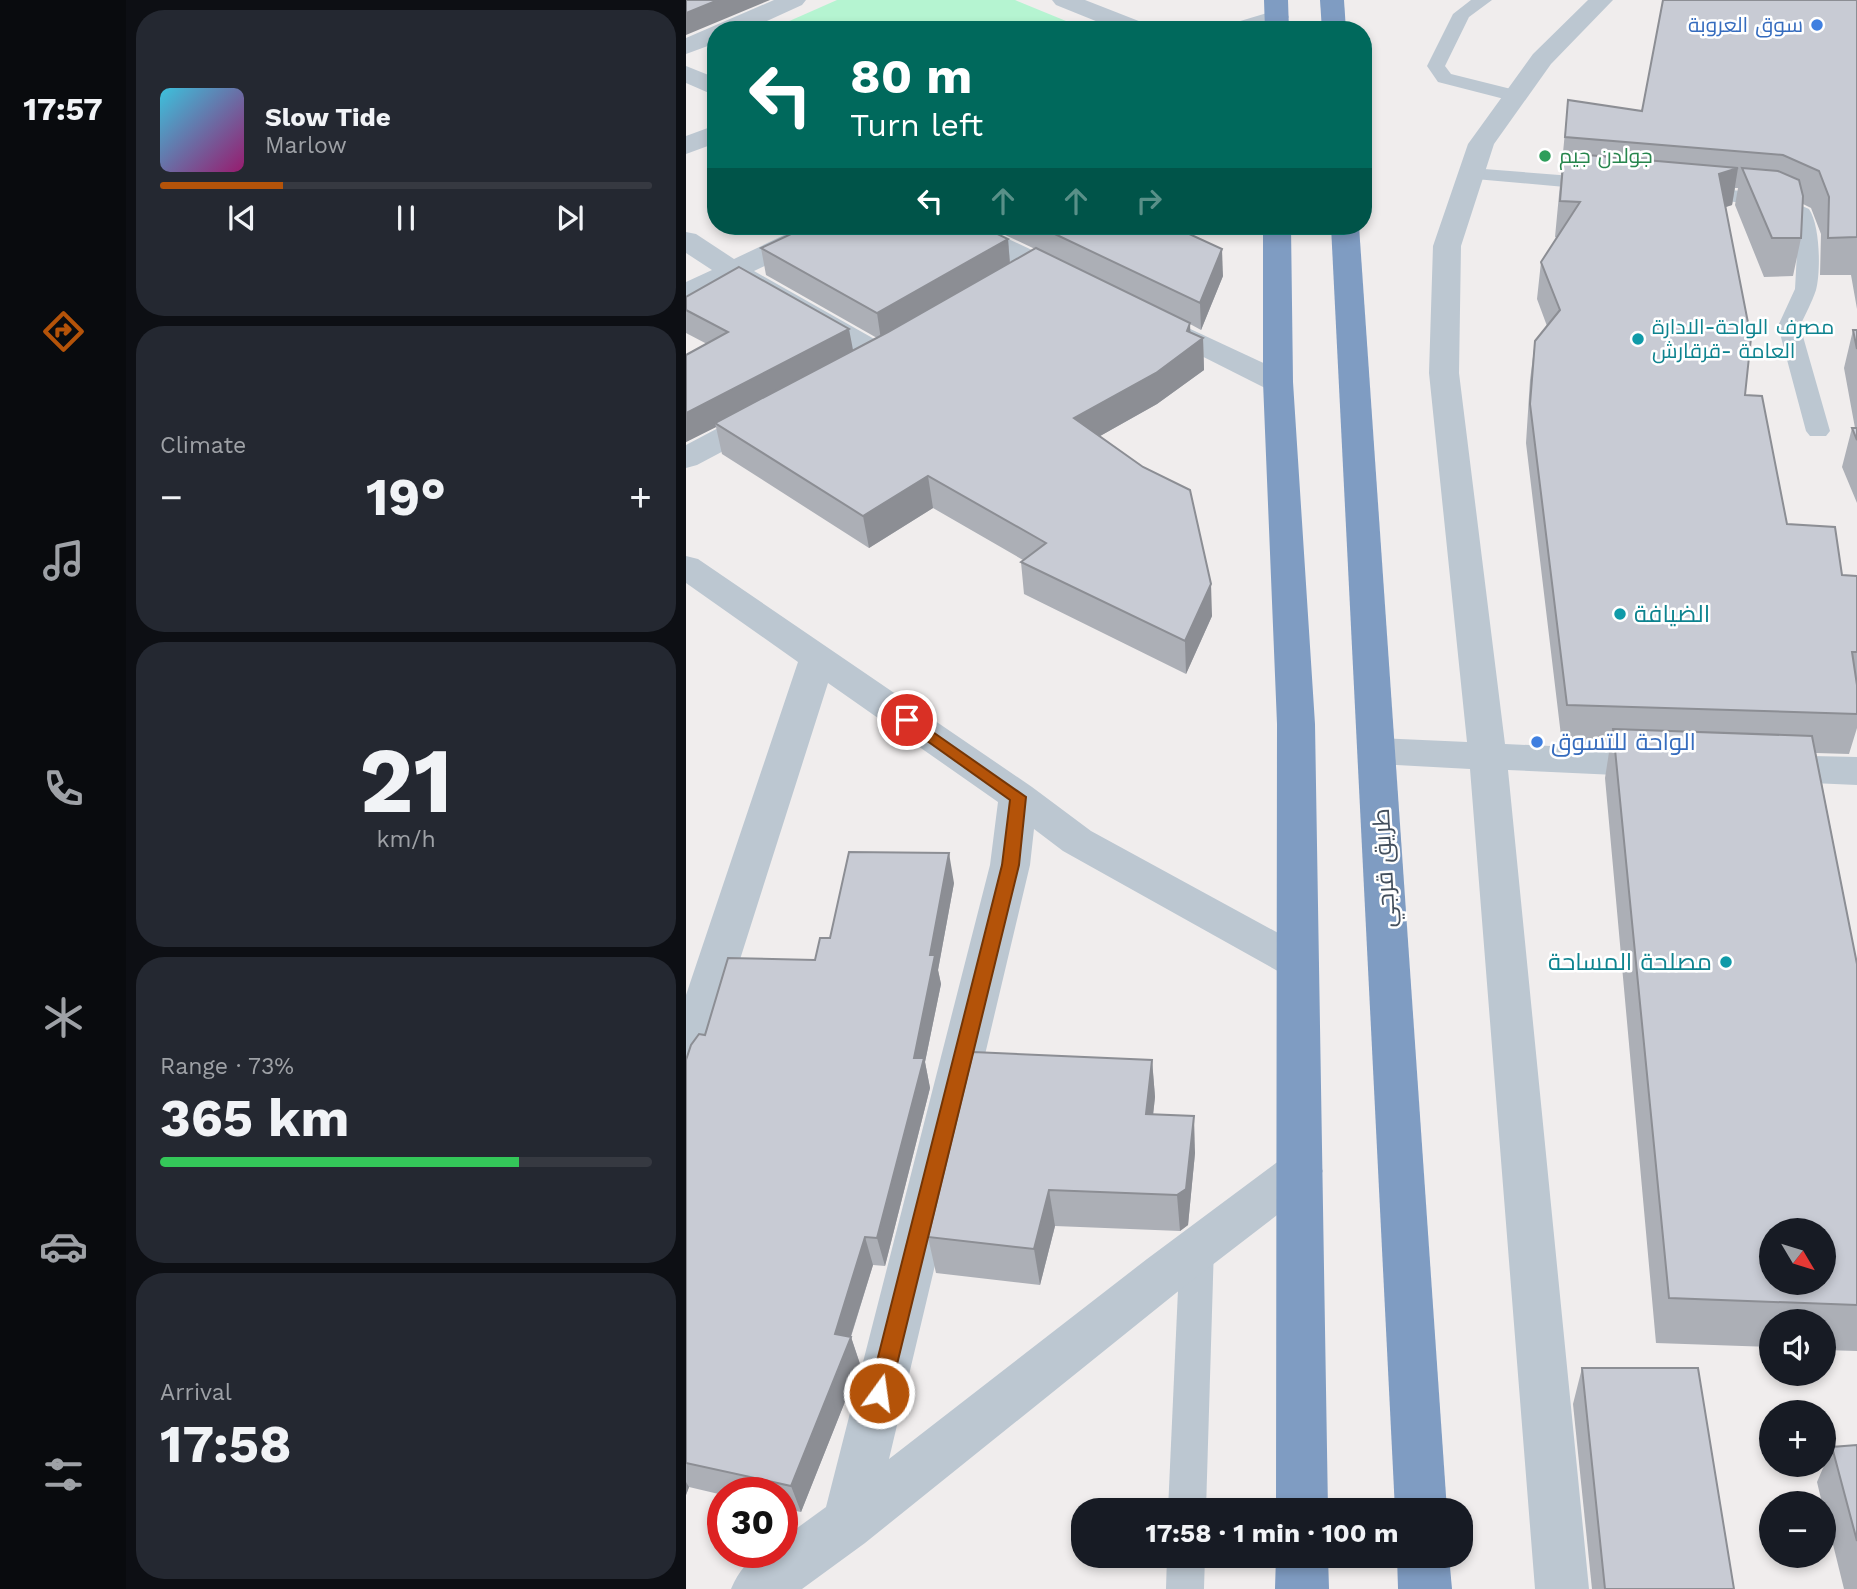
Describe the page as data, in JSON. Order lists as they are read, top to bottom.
{
  "streets": {
    "highway": ["طريق قرجي"]
  },
  "places": [
    "سوق العروبة",
    "جولدن جيم",
    "مصرف الواحة-الادارة العامة -قرقارش",
    "الضيافة",
    "الواحة للتسوق",
    "مصلحة المساحة"
  ],
  "north": "bottom right",
  "page": {
    "tabs": "17:57",
    "turn": ["80 m", "Turn left"],
    "song": ["Slow Tide", "Marlow"],
    "tile": [
      "Climate",
      ["21", "km/h"],
      ["Range · 73%", "365 km"],
      ["Arrival", "17:58"]
    ],
    "heat": ["−", "19°", "+"],
    "map_buttons": ["+", "−"],
    "limit": "30",
    "trip": "17:58 · 1 min · 100 m"
  }
}
